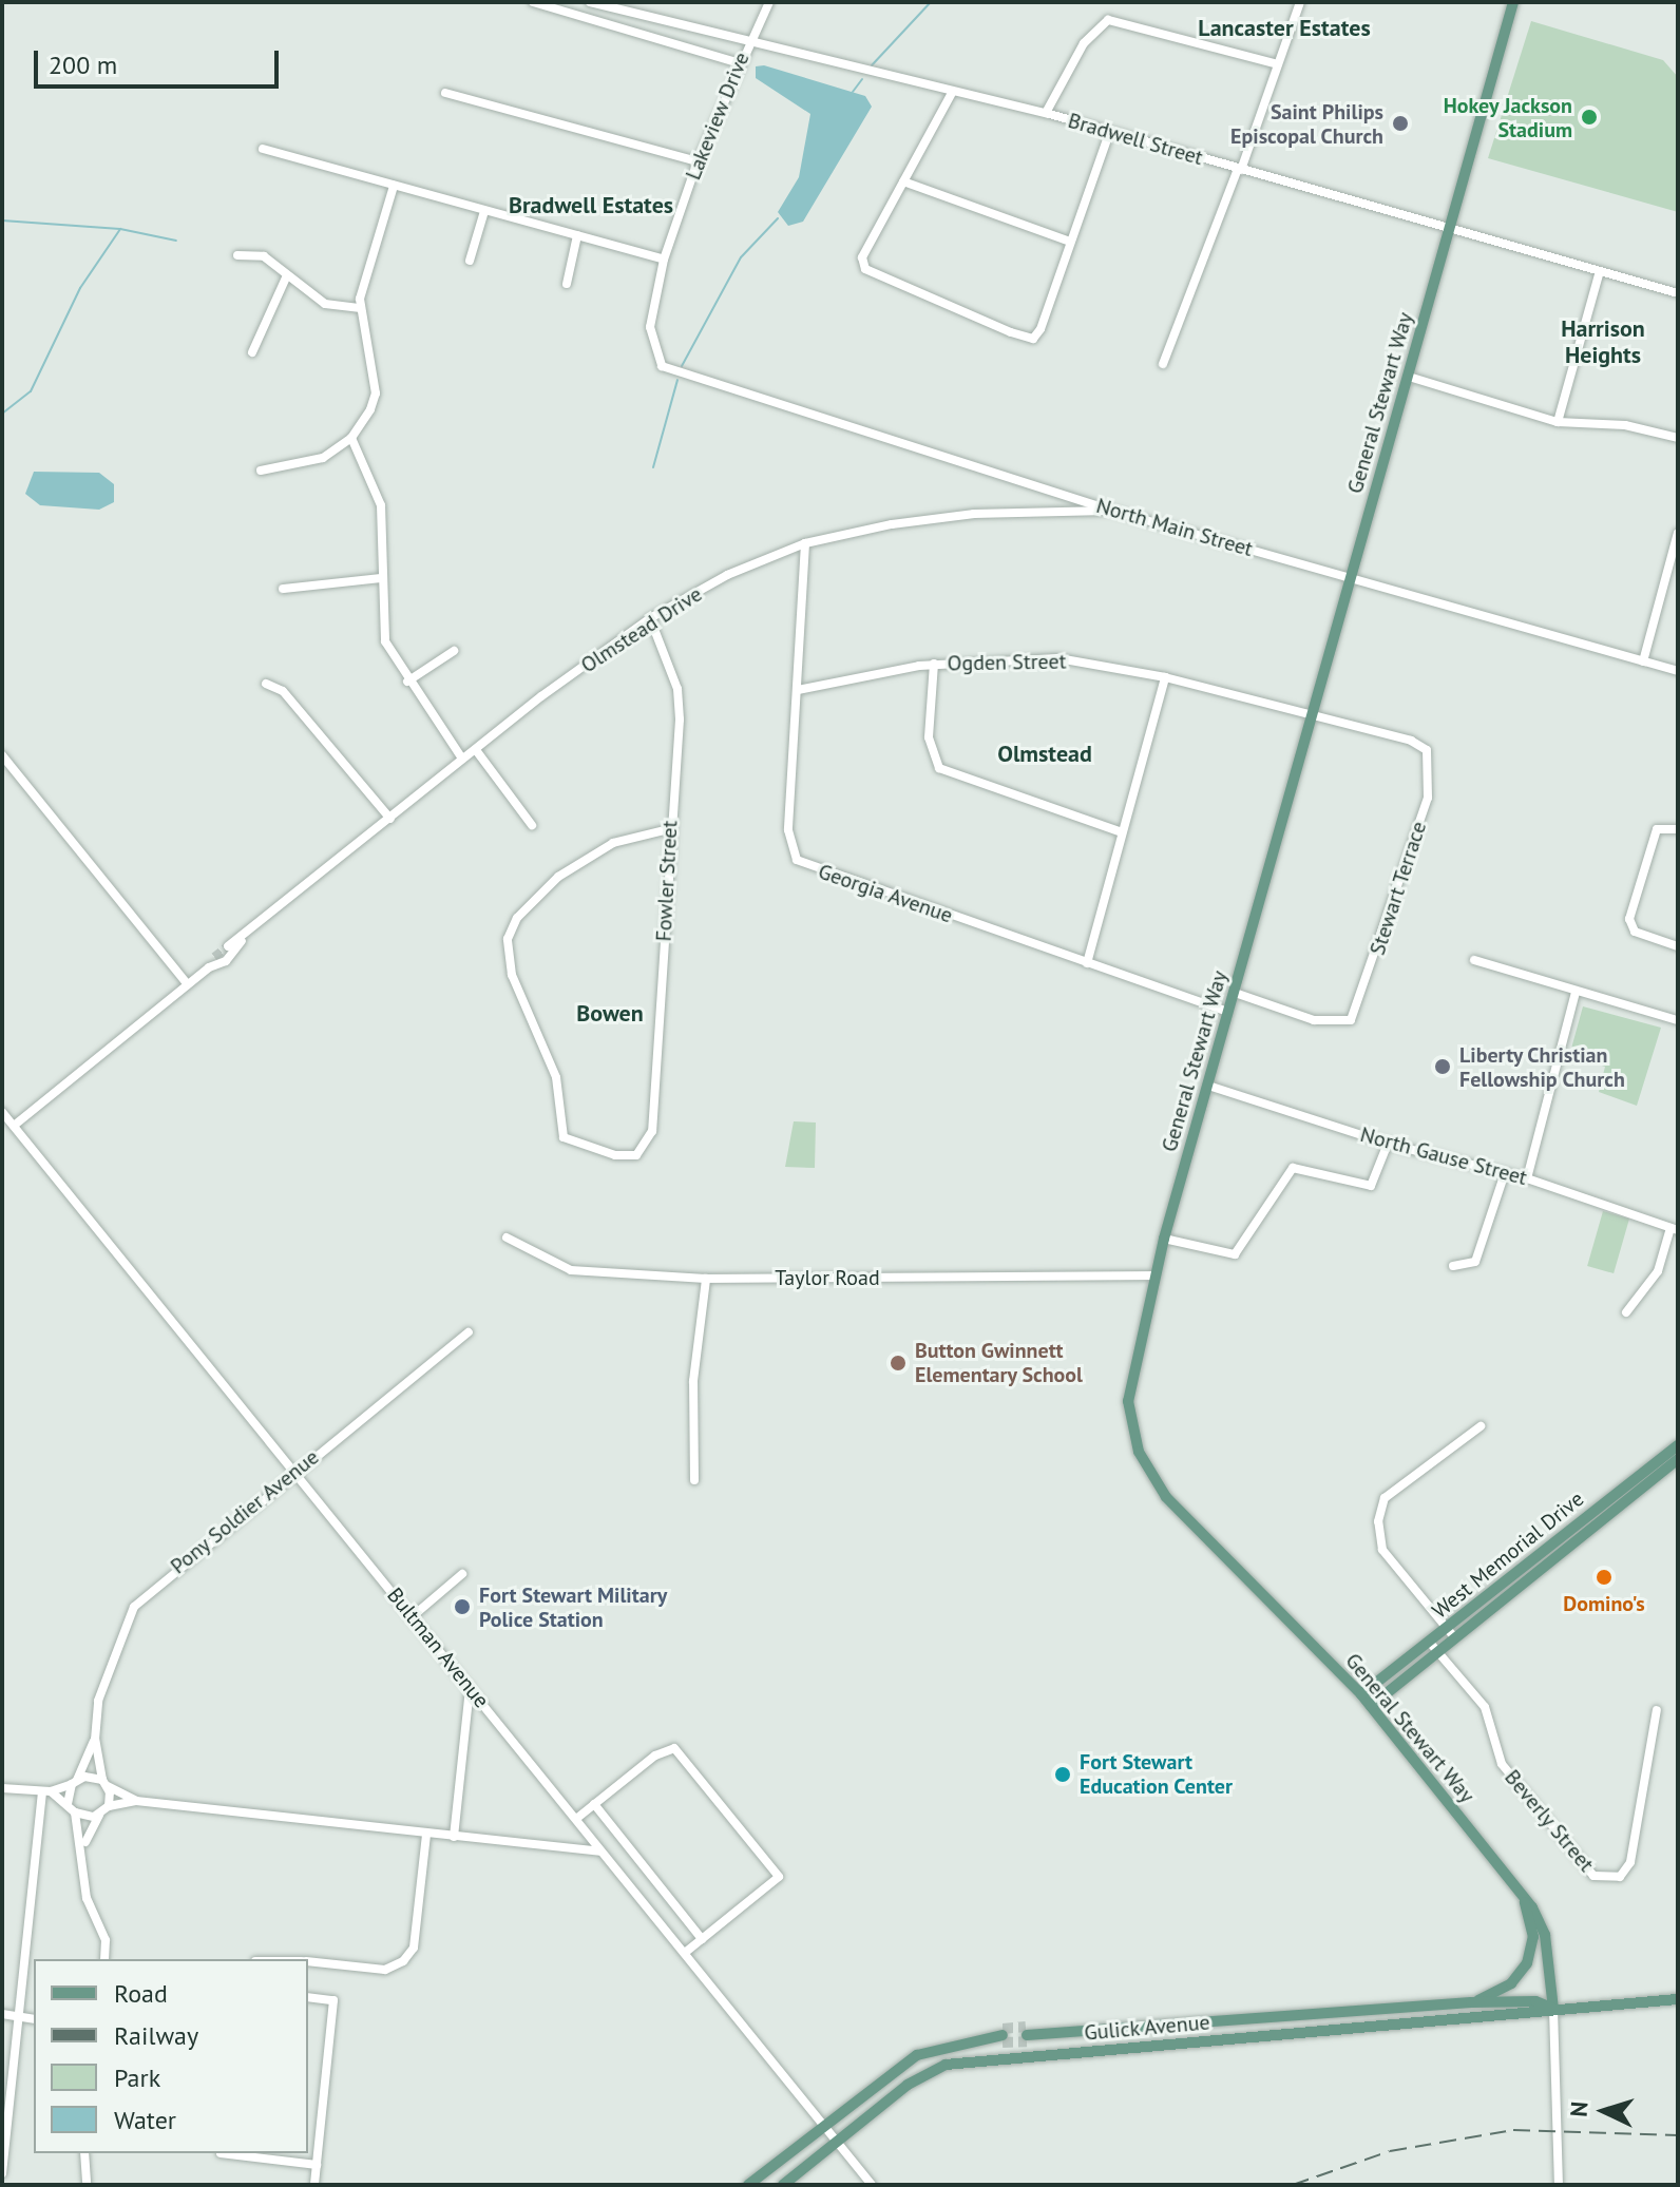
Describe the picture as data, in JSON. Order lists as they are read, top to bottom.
{
  "streets": {
    "main road": ["General Stewart Way", "West Memorial Drive", "Gulick Avenue"],
    "street": [
      "Lakeview Drive",
      "Bradwell Street",
      "North Main Street",
      "Olmstead Drive",
      "Ogden Street",
      "Fowler Street",
      "Stewart Terrace",
      "Georgia Avenue",
      "North Gause Street",
      "Taylor Road",
      "Pony Soldier Avenue",
      "Bultman Avenue",
      "Beverly Street"
    ]
  },
  "crossings": [
    ["Lakeview Drive", "Bradwell Street"],
    ["Lakeview Drive", "North Main Street"],
    ["Bradwell Street", "General Stewart Way"],
    ["General Stewart Way", "North Main Street"],
    ["General Stewart Way", "Ogden Street"],
    ["General Stewart Way", "Stewart Terrace"],
    ["General Stewart Way", "Georgia Avenue"],
    ["General Stewart Way", "North Gause Street"],
    ["General Stewart Way", "Taylor Road"],
    ["General Stewart Way", "West Memorial Drive"],
    ["General Stewart Way", "Gulick Avenue"],
    ["North Main Street", "Olmstead Drive"],
    ["Olmstead Drive", "Fowler Street"],
    ["Olmstead Drive", "Georgia Avenue"],
    ["Olmstead Drive", "Bultman Avenue"],
    ["Ogden Street", "Stewart Terrace"],
    ["Ogden Street", "Georgia Avenue"],
    ["Pony Soldier Avenue", "Bultman Avenue"],
    ["West Memorial Drive", "Beverly Street"],
    ["Bultman Avenue", "Gulick Avenue"]
  ],
  "districts": [
    "Lancaster Estates",
    "Bradwell Estates",
    "Harrison Heights",
    "Olmstead",
    "Bowen"
  ],
  "places": [
    "Hokey Jackson Stadium",
    "Saint Philips Episcopal Church",
    "Liberty Christian Fellowship Church",
    "Button Gwinnett Elementary School",
    "Domino's",
    "Fort Stewart Military Police Station",
    "Fort Stewart Education Center"
  ],
  "legend": [
    "Road",
    "Railway",
    "Park",
    "Water"
  ],
  "scale_bar": "200 m",
  "north": "left"
}
